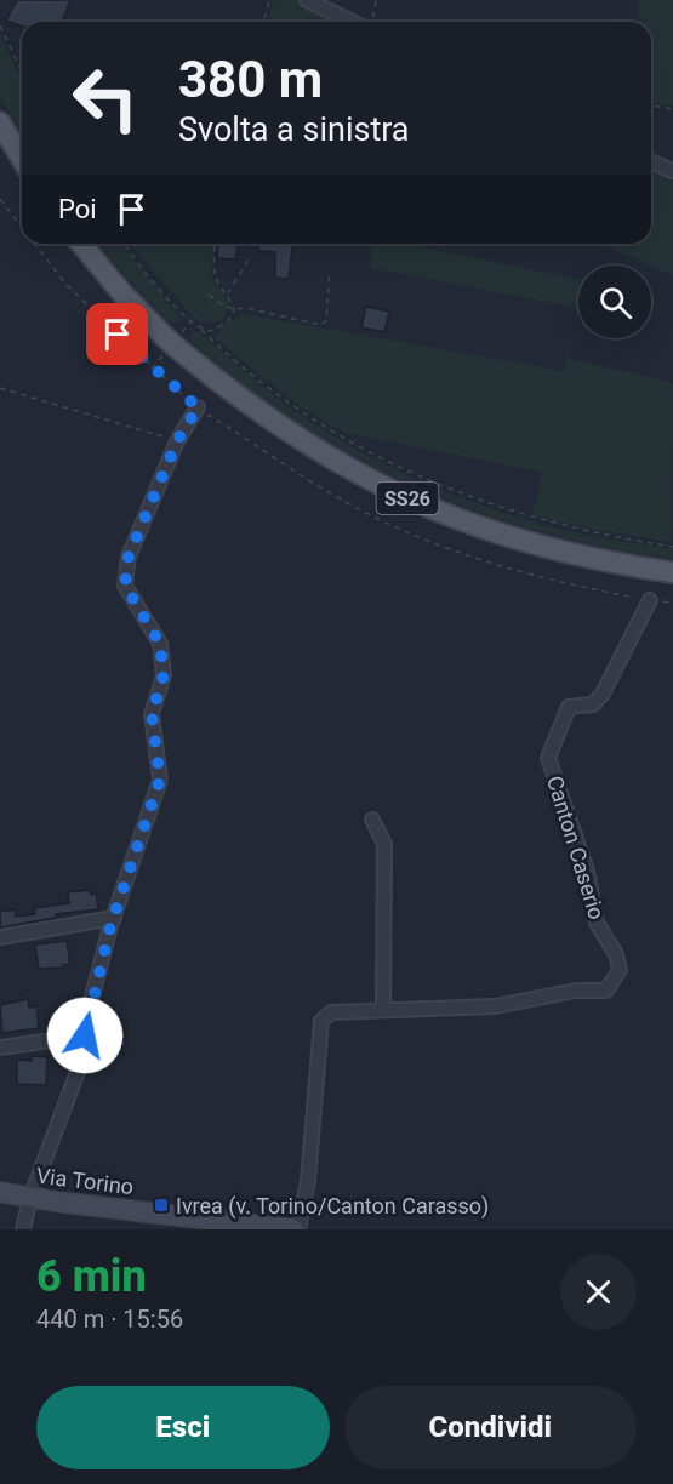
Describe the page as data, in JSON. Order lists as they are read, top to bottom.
{
  "streets": {
    "main road": ["SS26"],
    "street": ["Canton Caserio", "Via Torino"]
  },
  "crossings": [
    ["Canton Caserio", "Via Torino"]
  ],
  "places": {
    "transit": ["Ivrea (v. Torino/Canton Carasso)"]
  },
  "page": {
    "turn": ["380 m", "Svolta a sinistra"],
    "then": "Poi",
    "heading": ["6 min", "440 m · 15:56"],
    "buttons": ["Esci", "Condividi"]
  }
}
